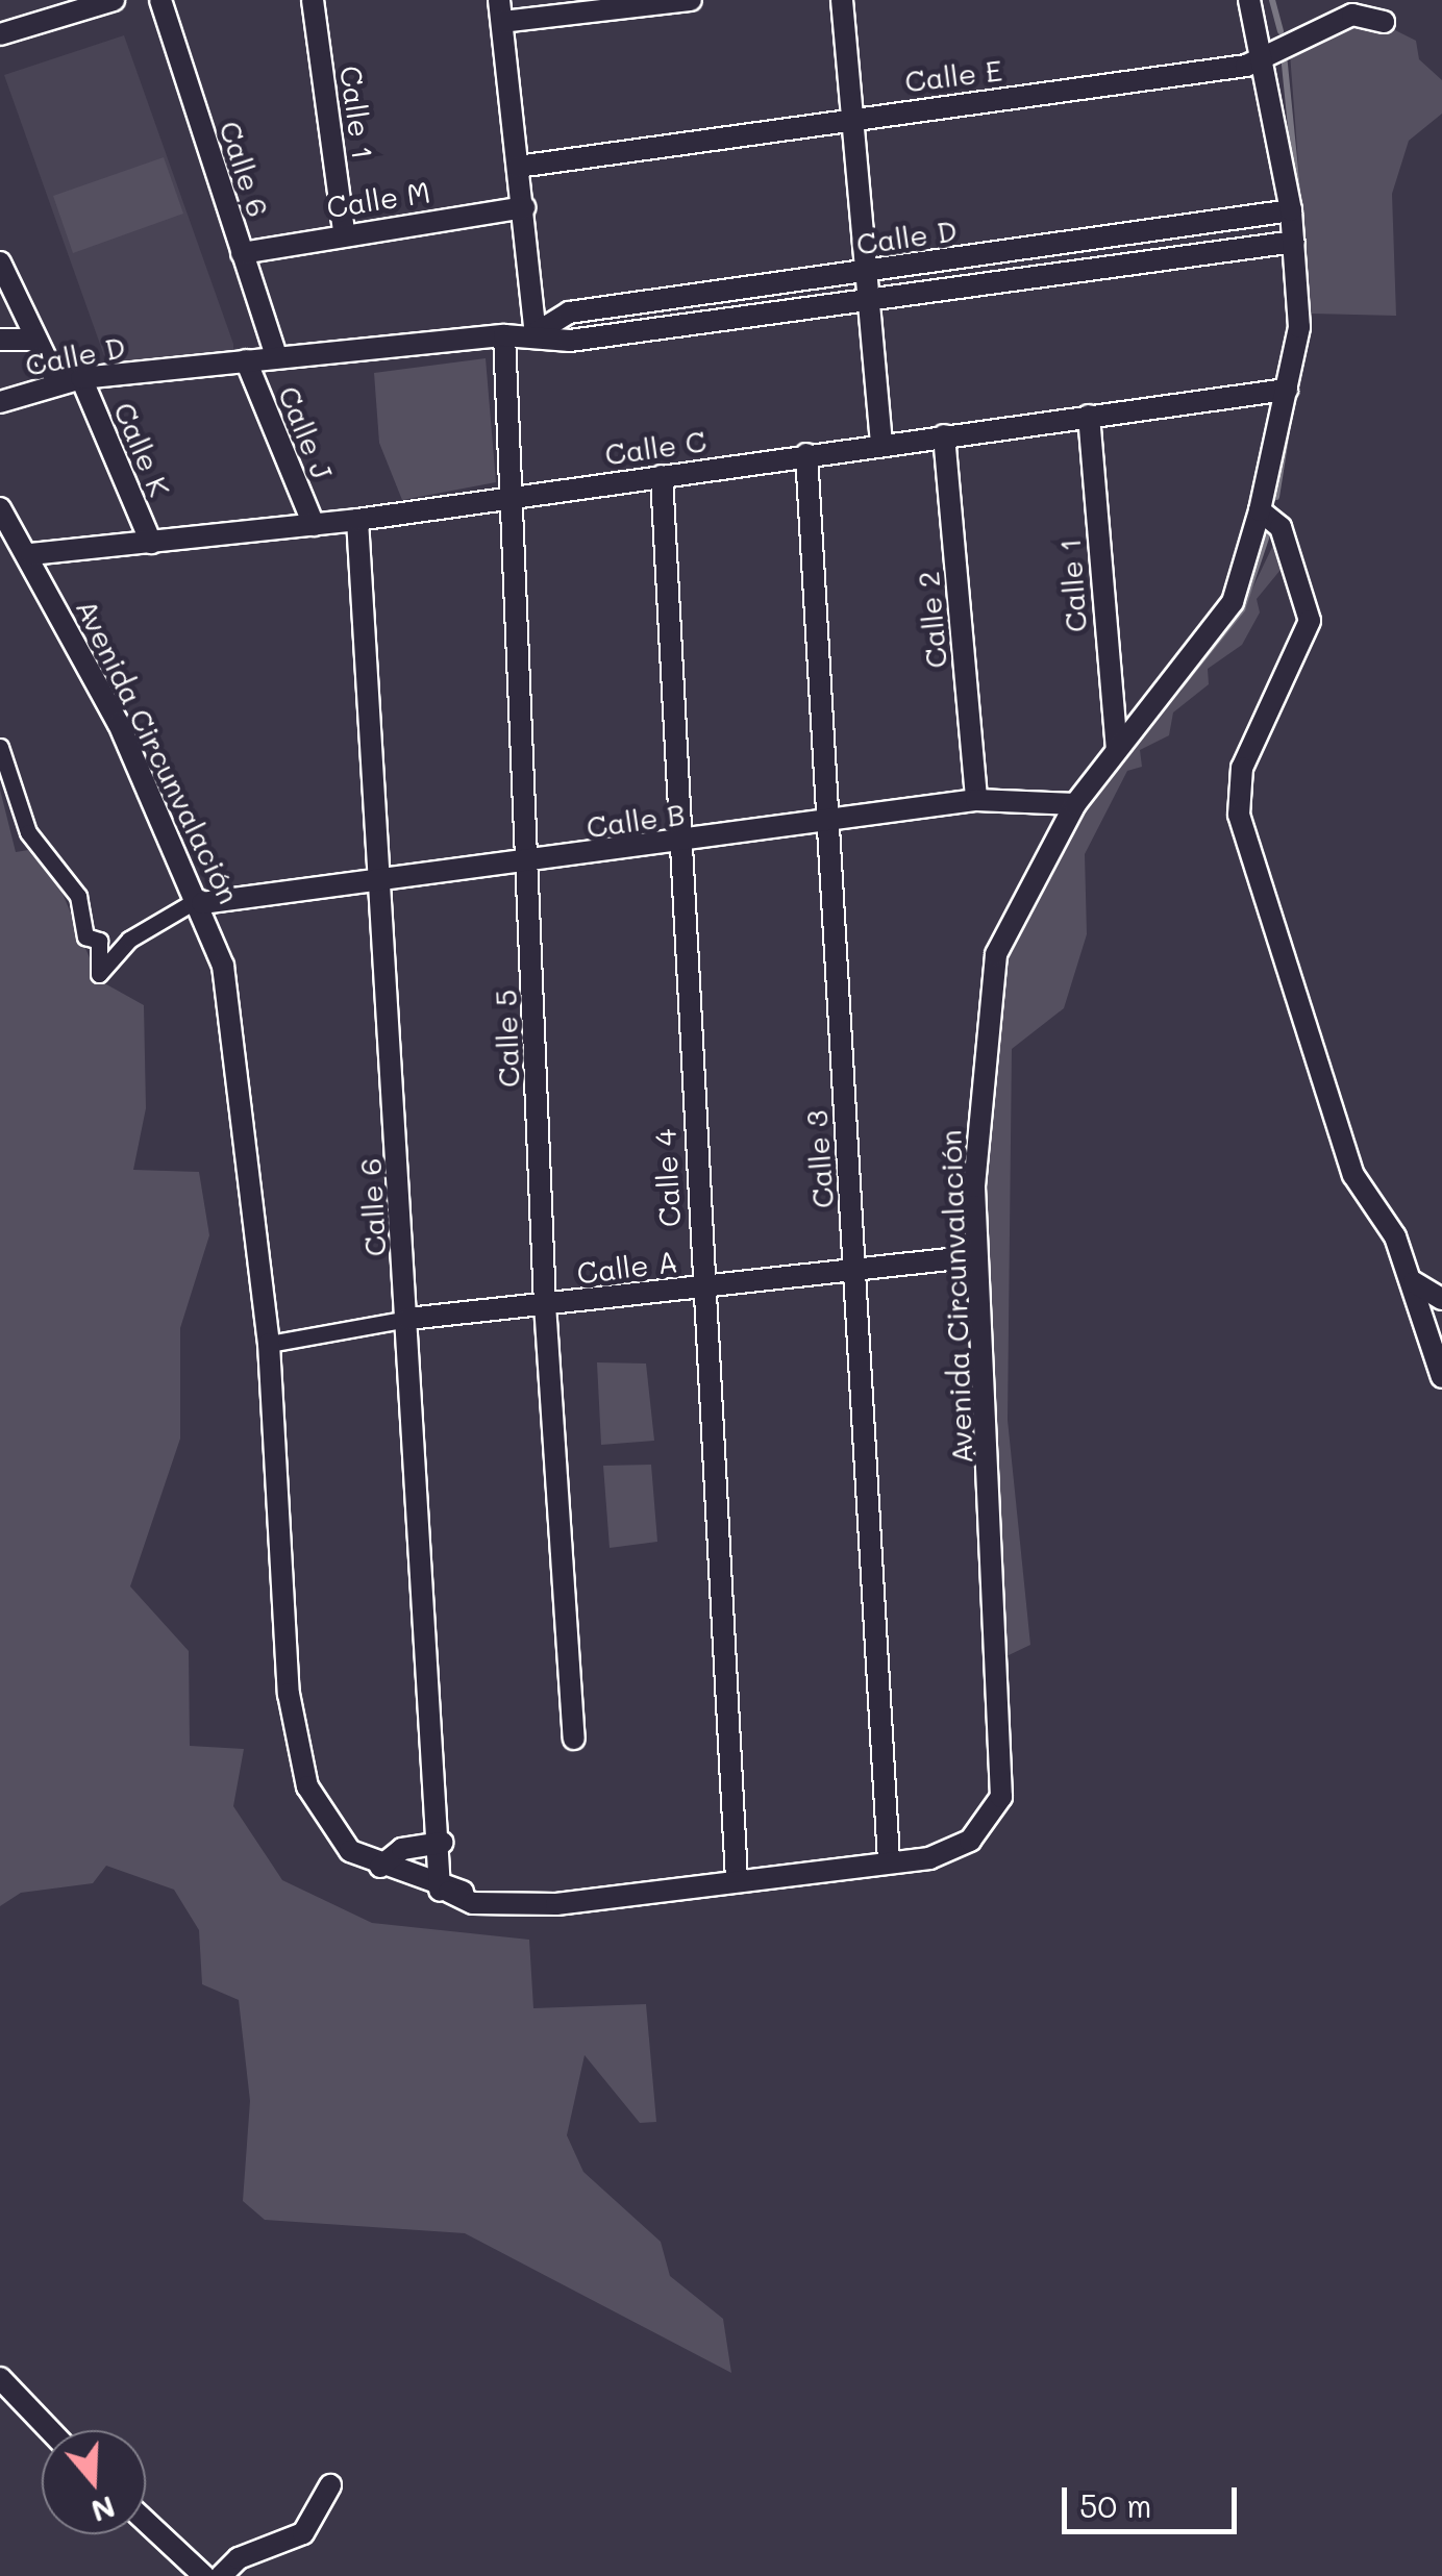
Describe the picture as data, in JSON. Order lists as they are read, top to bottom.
{
  "streets": {
    "street": [
      "Calle E",
      "Calle 1",
      "Calle 6",
      "Calle M",
      "Calle D",
      "Calle J",
      "Calle C",
      "Calle K",
      "Calle 2",
      "Avenida Circunvalación",
      "Calle B",
      "Calle 5",
      "Calle 3",
      "Calle 4",
      "Calle A"
    ]
  },
  "crossings": [
    ["Calle E", "Avenida Circunvalación"],
    ["Calle 1", "Calle M"],
    ["Calle 1", "Calle C"],
    ["Calle 1", "Avenida Circunvalación"],
    ["Calle 6", "Calle M"],
    ["Calle 6", "Calle D"],
    ["Calle 6", "Calle C"],
    ["Calle 6", "Avenida Circunvalación"],
    ["Calle 6", "Calle B"],
    ["Calle 6", "Calle A"],
    ["Calle D", "Calle J"],
    ["Calle D", "Calle K"],
    ["Calle D", "Avenida Circunvalación"],
    ["Calle D", "Calle 5"],
    ["Calle J", "Calle C"],
    ["Calle C", "Calle K"],
    ["Calle C", "Calle 2"],
    ["Calle C", "Avenida Circunvalación"],
    ["Calle C", "Calle 5"],
    ["Calle C", "Calle 3"],
    ["Calle C", "Calle 4"],
    ["Calle 2", "Calle B"],
    ["Avenida Circunvalación", "Calle B"],
    ["Avenida Circunvalación", "Calle 3"],
    ["Avenida Circunvalación", "Calle 4"],
    ["Avenida Circunvalación", "Calle A"],
    ["Calle B", "Calle 5"],
    ["Calle B", "Calle 3"],
    ["Calle B", "Calle 4"],
    ["Calle 5", "Calle A"],
    ["Calle 3", "Calle A"],
    ["Calle 4", "Calle A"]
  ],
  "scale_bar": "50 m",
  "north": "bottom"
}
